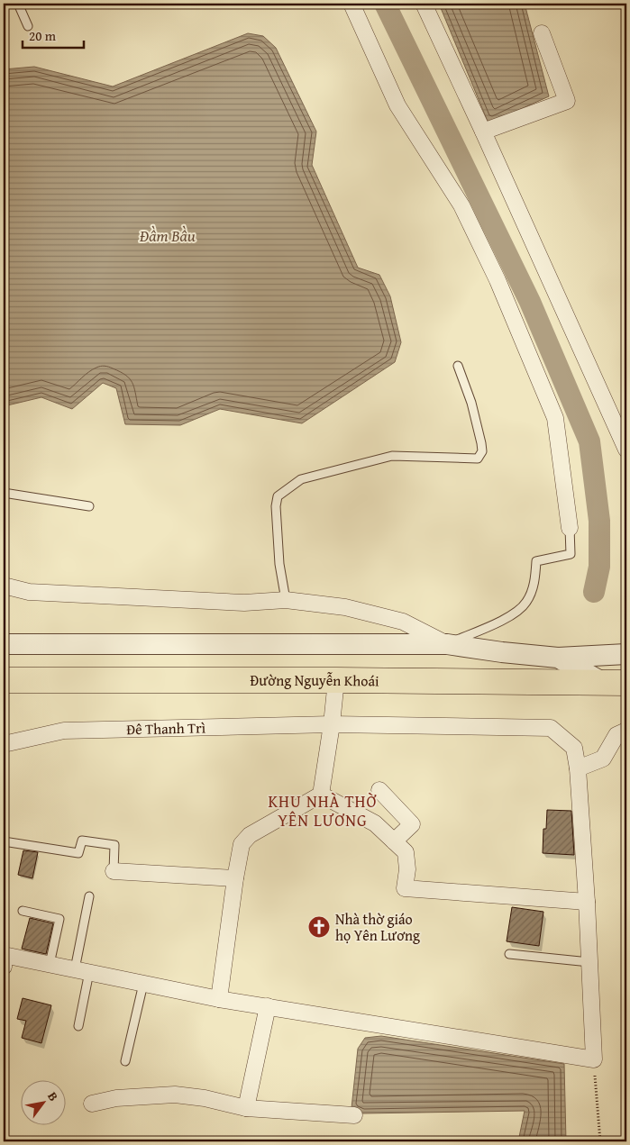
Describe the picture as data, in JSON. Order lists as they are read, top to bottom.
{
  "streets": {
    "main road": ["Đường Nguyễn Khoái"],
    "street": ["Đê Thanh Trì"]
  },
  "districts": ["KHU NHÀ THỜ YÊN LƯƠNG"],
  "water": ["Đầm Bầu"],
  "places": {
    "church": ["Nhà thờ giáo họ Yên Lương"]
  },
  "scale_bar": "20 m",
  "north": "top right"
}
